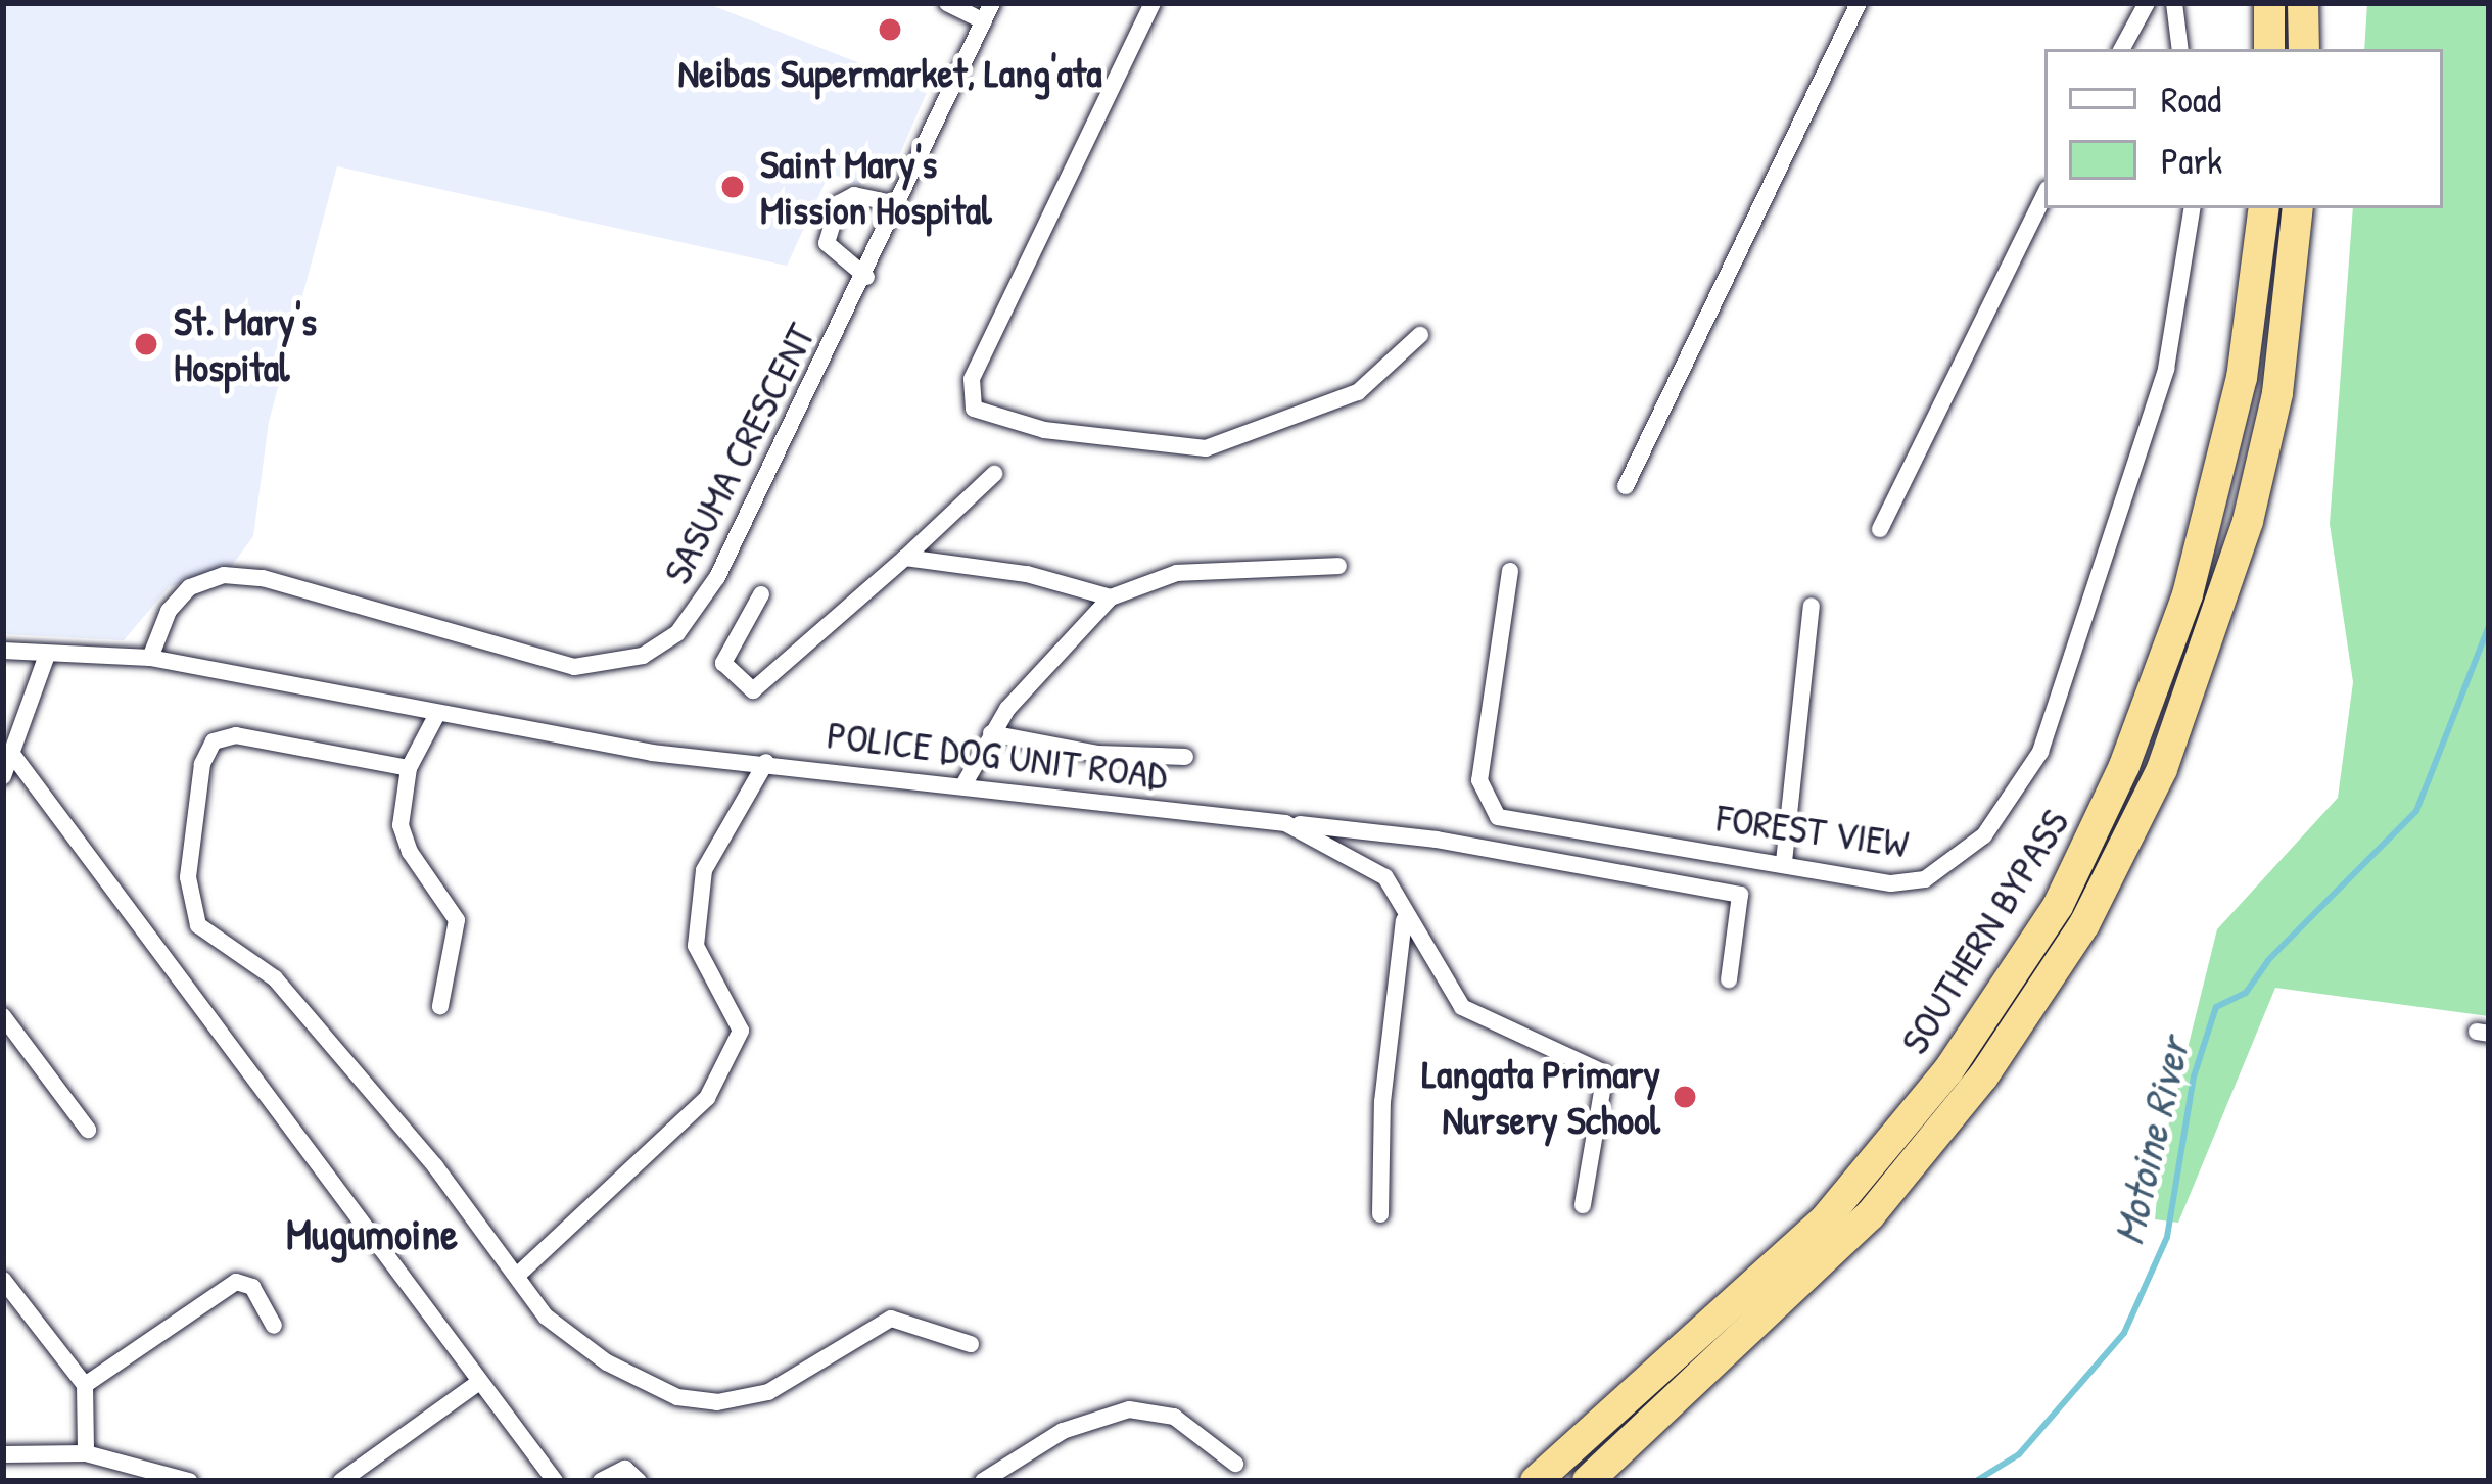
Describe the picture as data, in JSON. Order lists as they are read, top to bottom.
{
  "streets": {
    "highway": ["SOUTHERN BYPASS"],
    "street": ["SASUMA CRESCENT", "POLICE DOG UNIT ROAD", "FOREST VIEW"]
  },
  "crossings": [
    ["SASUMA CRESCENT", "POLICE DOG UNIT ROAD"]
  ],
  "districts": ["Mugumoine"],
  "water": ["Motoine River"],
  "places": [
    "Neibas Supermarket, Lang'ata",
    "Saint Mary's Mission Hospital",
    "St. Mary's Hospital",
    "Langata Primary Nursery School"
  ],
  "legend": ["Road", "Park"]
}
